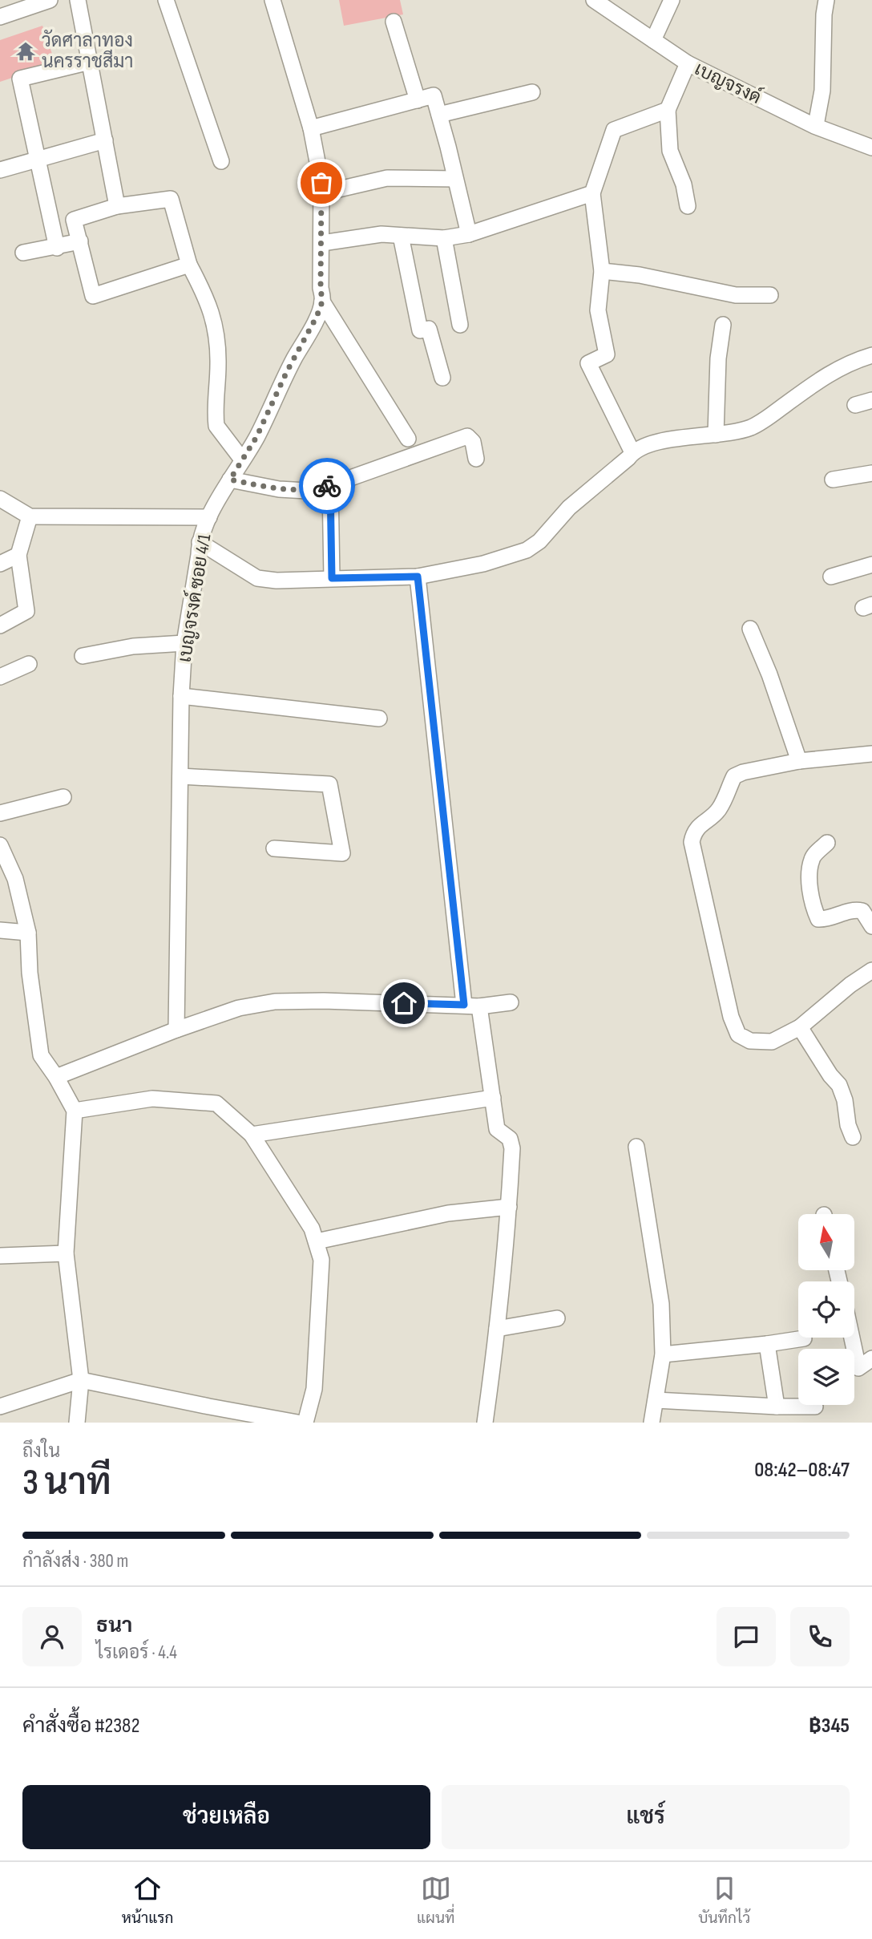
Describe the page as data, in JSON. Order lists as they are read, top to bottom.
{
  "streets": {
    "street": ["เบญจรงด์", "เบญจรงด์ ซอย 4/1"]
  },
  "places": {
    "temple": ["วัดศาลาทอง นครราชสีมา"]
  },
  "north": "top",
  "page": {
    "heading": ["3 นาที", "ถึงใน", "08:42–08:47"],
    "panel": [
      "ธนา",
      "ไรเดอร์ · 4.4",
      "คำสั่งซื้อ #2382",
      "฿345"
    ],
    "bar": "กำลังส่ง · 380 m",
    "buttons": ["ช่วยเหลือ", "แชร์"],
    "tabs": ["หน้าแรก", "แผนที่", "บันทึกไว้"]
  }
}
